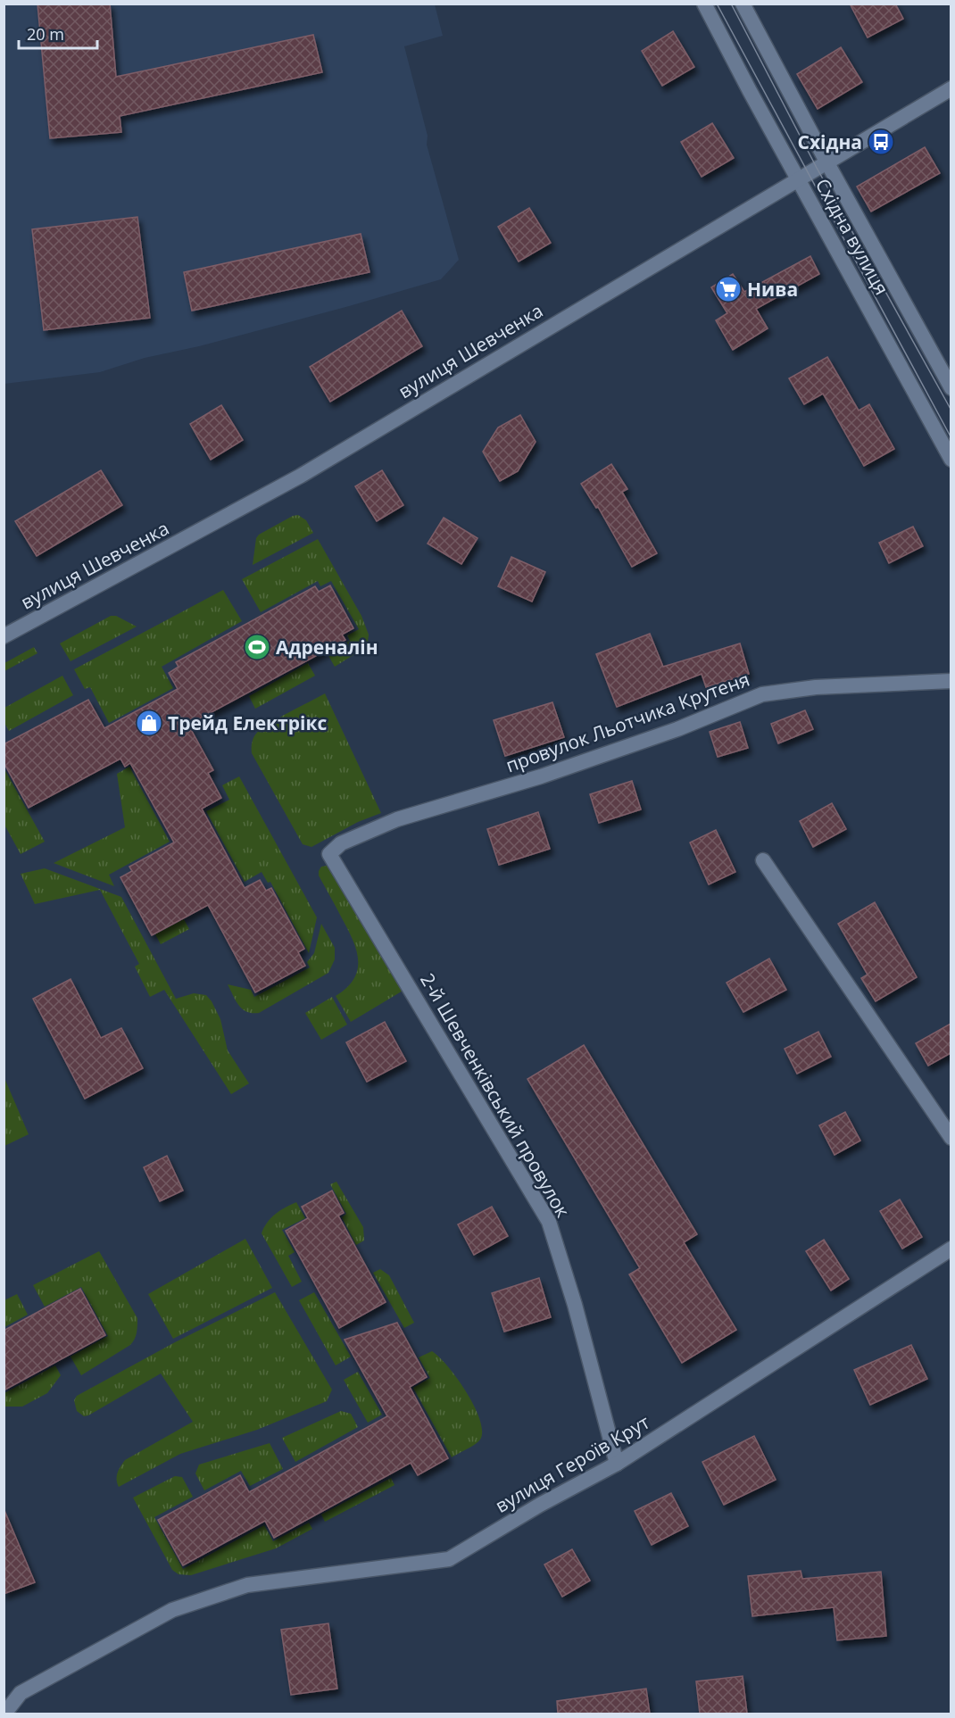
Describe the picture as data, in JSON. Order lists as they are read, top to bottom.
{
  "streets": {
    "street": [
      "Східна вулиця",
      "вулиця Шевченка",
      "провулок Льотчика Крутеня",
      "2-й Шевченківський провулок",
      "вулиця Героїв Крут"
    ]
  },
  "crossings": [
    ["Східна вулиця", "вулиця Шевченка"],
    ["провулок Льотчика Крутеня", "2-й Шевченківський провулок"],
    ["2-й Шевченківський провулок", "вулиця Героїв Крут"]
  ],
  "places": {
    "bus stop": ["Східна"],
    "supermarket": ["Нива"],
    "sports": ["Адреналін"],
    "shop": ["Трейд Електрікс"]
  },
  "scale_bar": "20 m"
}
